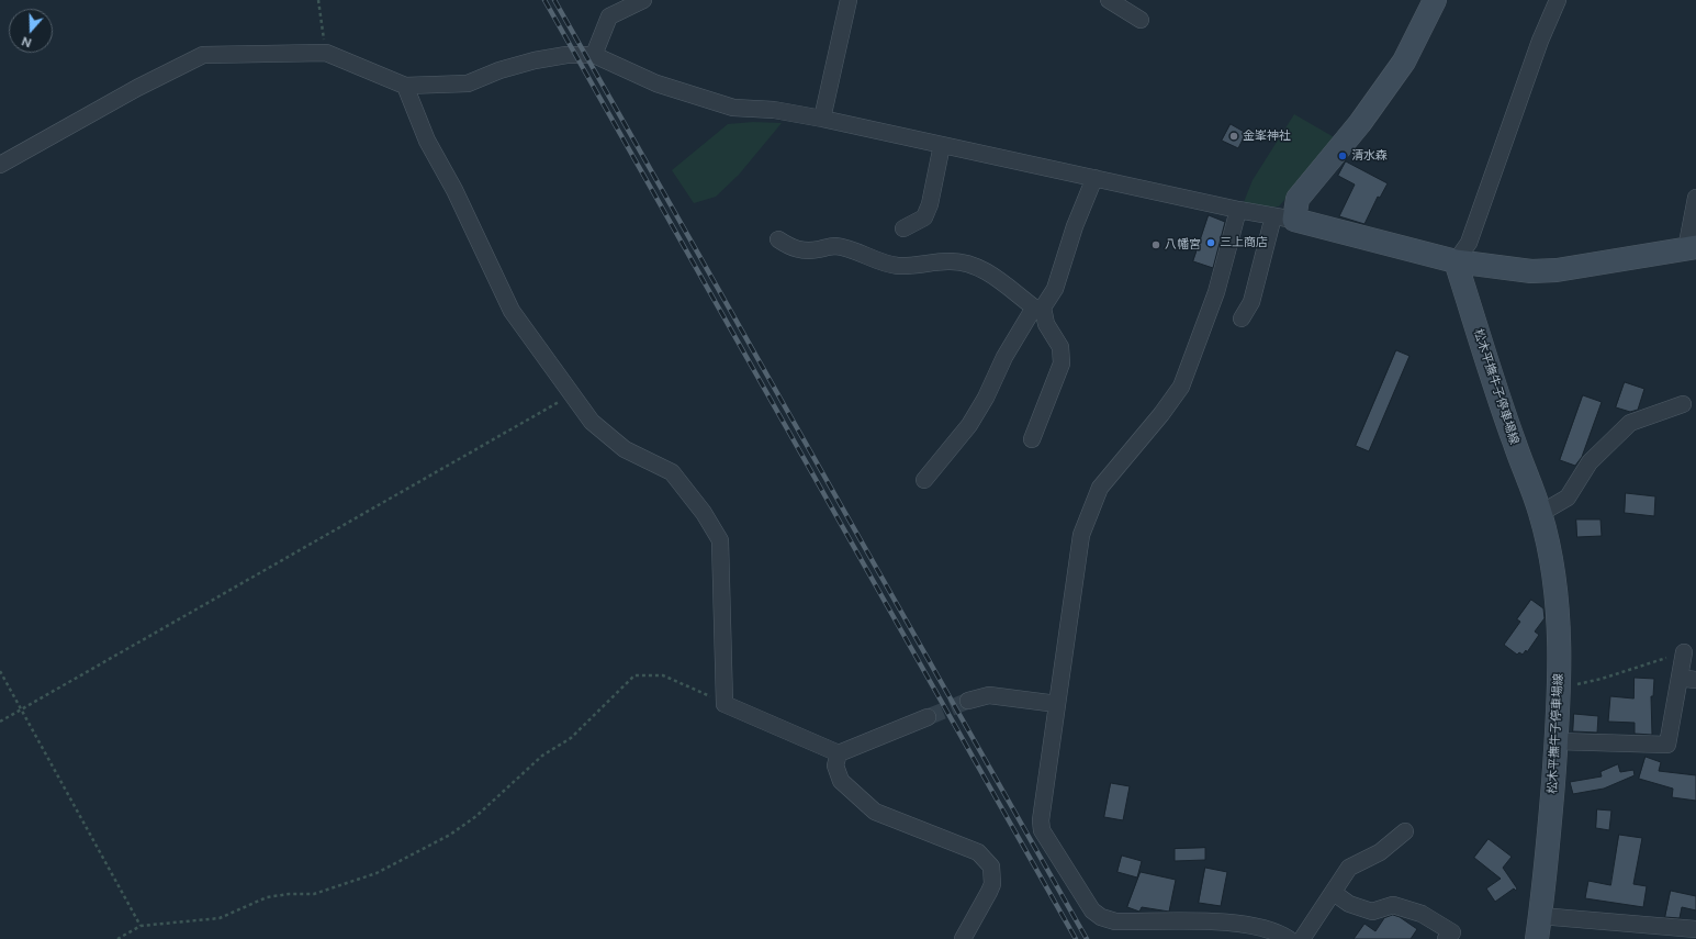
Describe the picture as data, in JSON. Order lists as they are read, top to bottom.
{
  "streets": {
    "main road": ["松木平撫牛子停車場線"]
  },
  "places": [
    "金峯神社",
    "清水森",
    "三上商店",
    "八幡宮"
  ],
  "north": "bottom"
}
